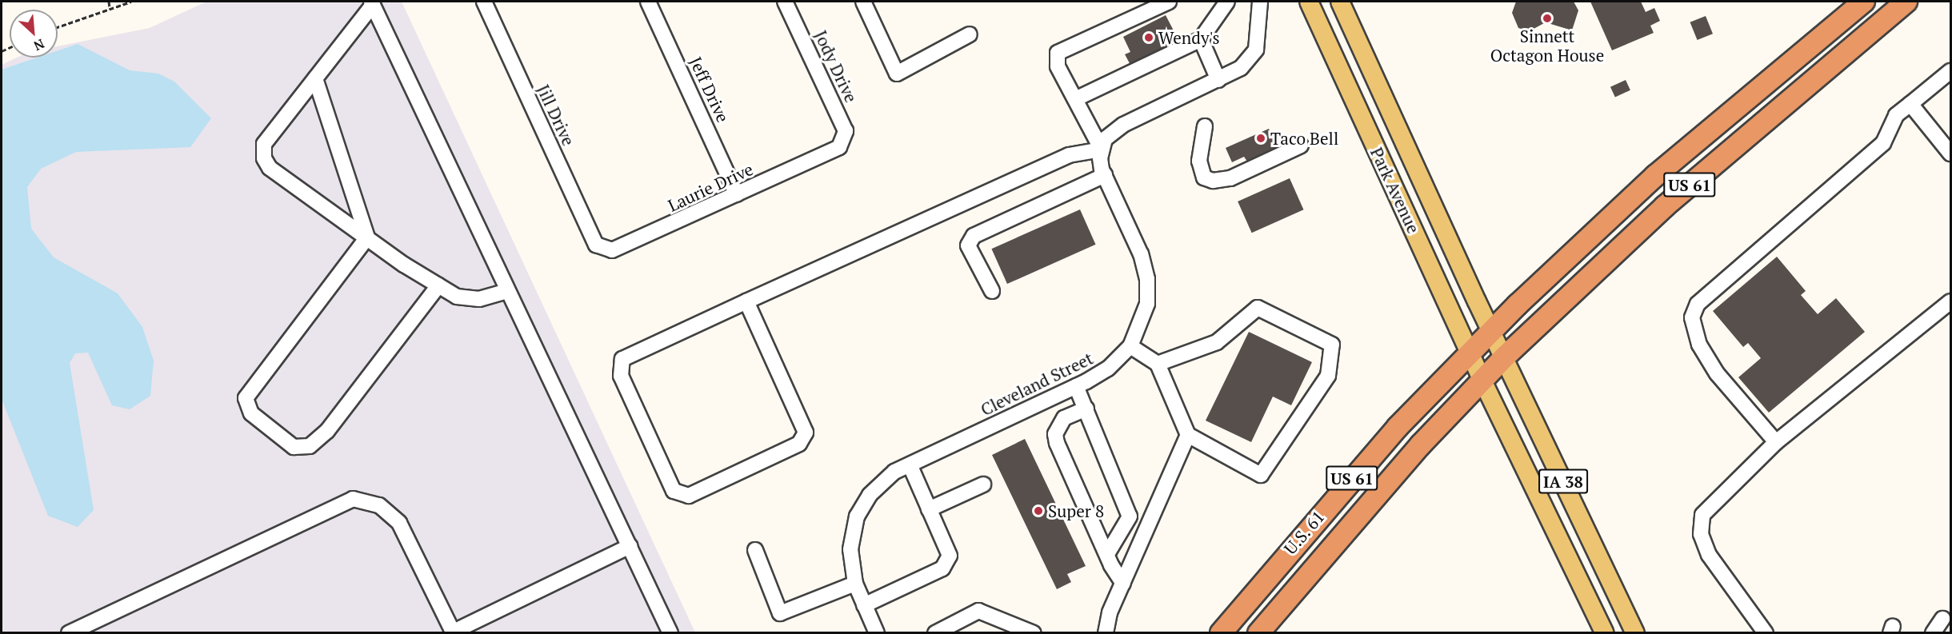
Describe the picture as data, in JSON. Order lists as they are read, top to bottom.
{
  "streets": {
    "highway": ["US 61", "U.S. 61"],
    "main road": ["Park Avenue", "IA 38"],
    "street": [
      "Jody Drive",
      "Jeff Drive",
      "Jill Drive",
      "Laurie Drive",
      "Cleveland Street"
    ]
  },
  "crossings": [
    ["Jody Drive", "Laurie Drive"],
    ["Jeff Drive", "Laurie Drive"],
    ["Jill Drive", "Laurie Drive"],
    ["US 61", "Park Avenue"],
    ["US 61", "IA 38"],
    ["US 61", "U.S. 61"],
    ["Park Avenue", "IA 38"],
    ["Park Avenue", "U.S. 61"],
    ["IA 38", "U.S. 61"]
  ],
  "places": [
    "Sinnett Octagon House",
    "Wendy's",
    "Taco Bell",
    "Super 8"
  ],
  "north": "bottom right"
}
